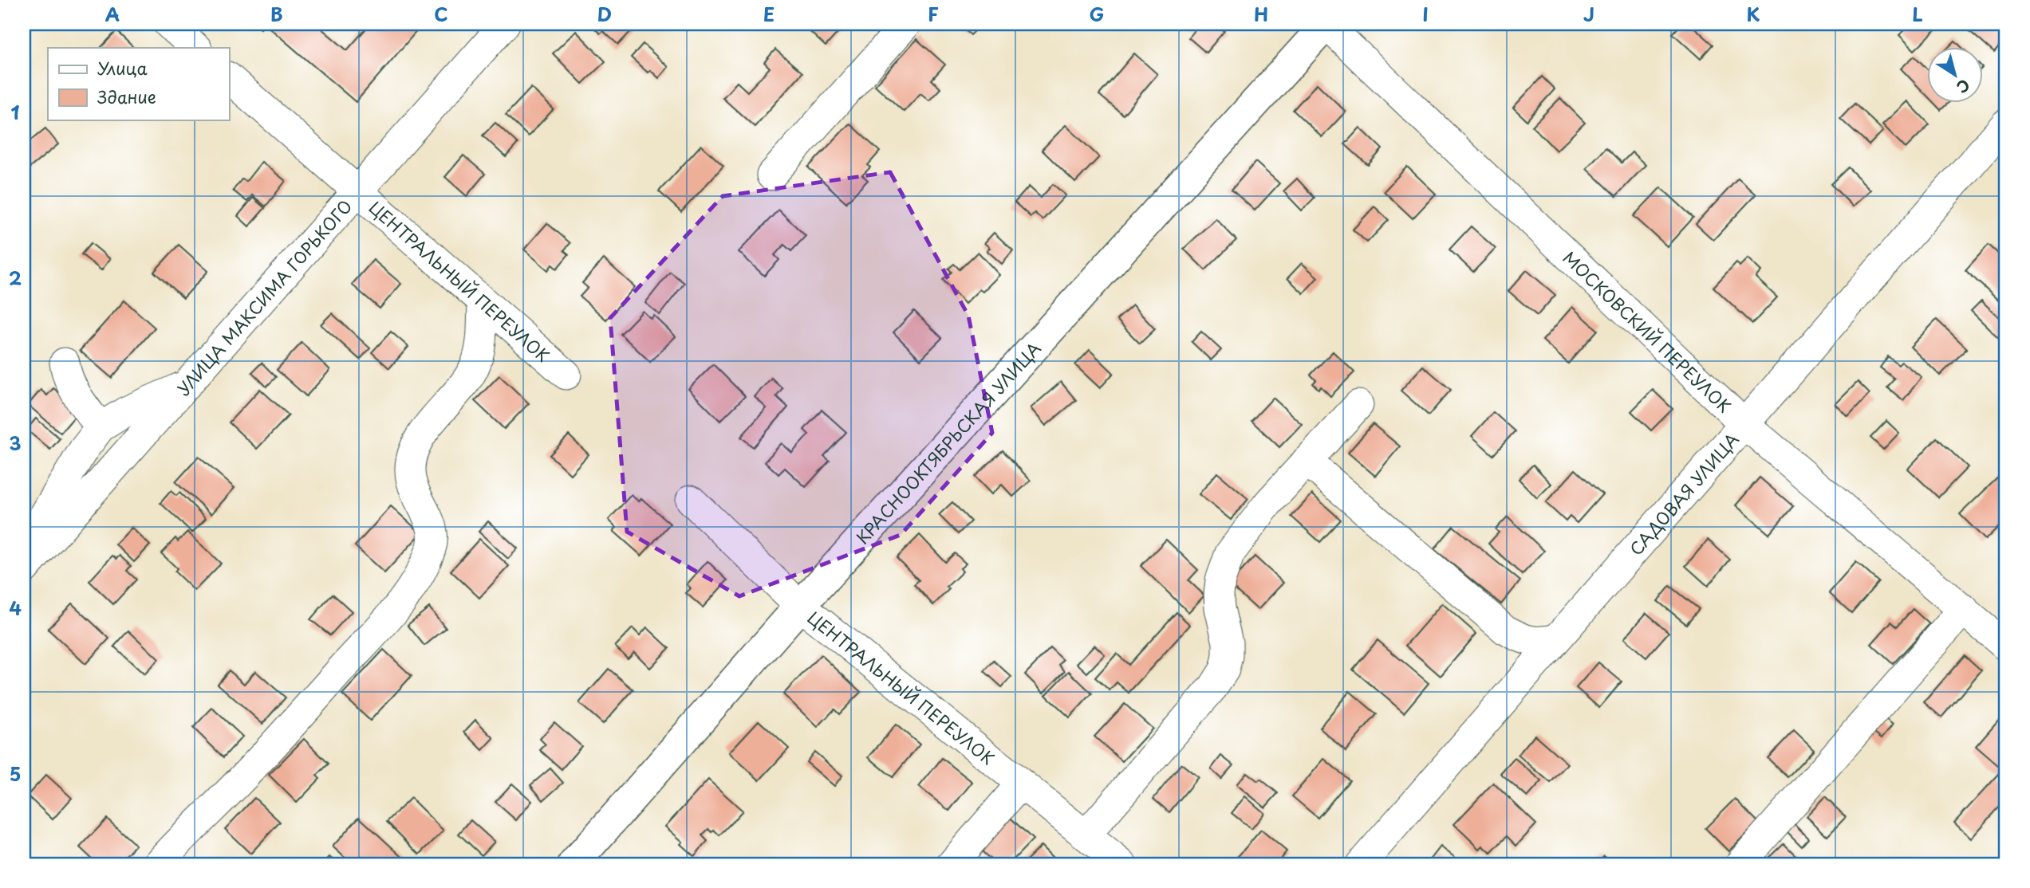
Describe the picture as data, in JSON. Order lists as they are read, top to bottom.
{
  "streets": {
    "main road": ["КРАСНООКТЯБРЬСКАЯ УЛИЦА"],
    "street": [
      "ЦЕНТРАЛЬНЫЙ ПЕРЕУЛОК",
      "УЛИЦА МАКСИМА ГОРЬКОГО",
      "МОСКОВСКИЙ ПЕРЕУЛОК",
      "САДОВАЯ УЛИЦА"
    ]
  },
  "crossings": [
    ["ЦЕНТРАЛЬНЫЙ ПЕРЕУЛОК", "УЛИЦА МАКСИМА ГОРЬКОГО"],
    ["ЦЕНТРАЛЬНЫЙ ПЕРЕУЛОК", "КРАСНООКТЯБРЬСКАЯ УЛИЦА"],
    ["МОСКОВСКИЙ ПЕРЕУЛОК", "КРАСНООКТЯБРЬСКАЯ УЛИЦА"],
    ["МОСКОВСКИЙ ПЕРЕУЛОК", "САДОВАЯ УЛИЦА"]
  ],
  "legend": ["Улица", "Здание"],
  "north": "bottom right",
  "grid": {
    "columns": [
      "A",
      "B",
      "C",
      "D",
      "E",
      "F",
      "G",
      "H",
      "I",
      "J",
      "K",
      "L"
    ],
    "rows": [
      "1",
      "2",
      "3",
      "4",
      "5"
    ]
  }
}
